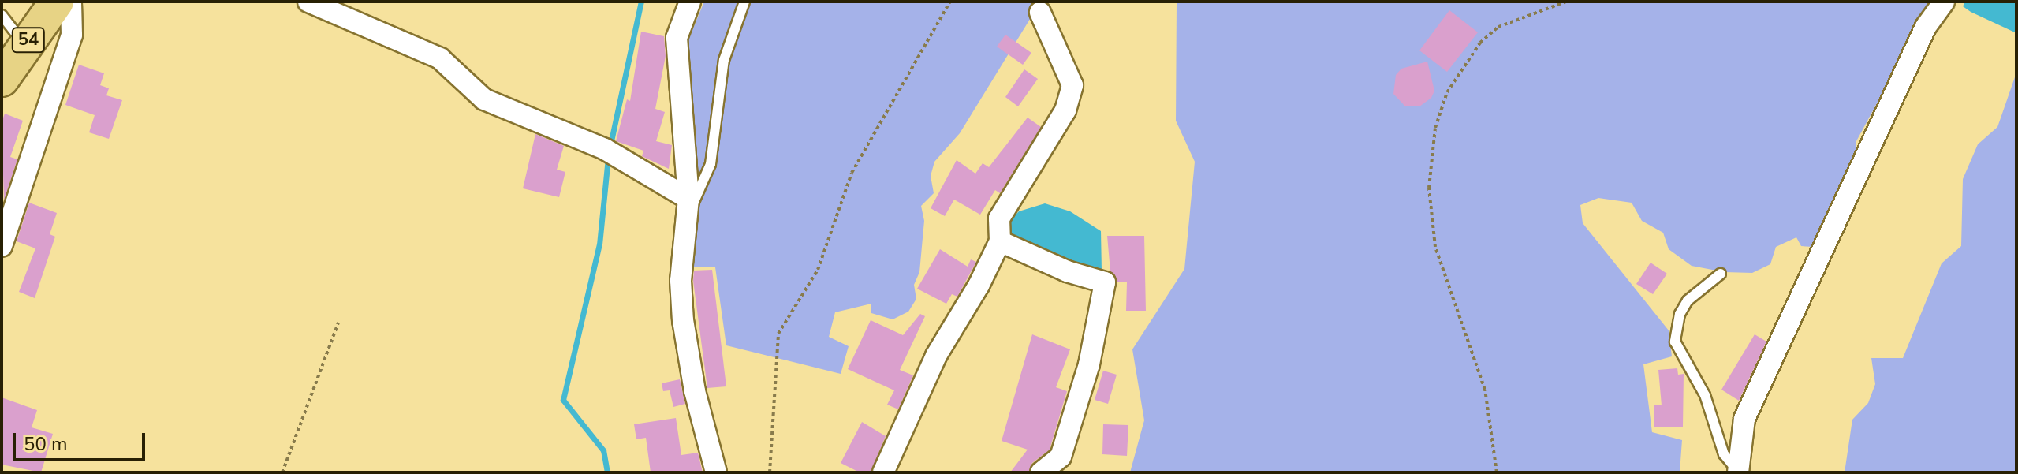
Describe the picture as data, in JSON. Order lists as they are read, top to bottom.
{
  "streets": {
    "main road": ["54"]
  },
  "scale_bar": "50 m"
}
